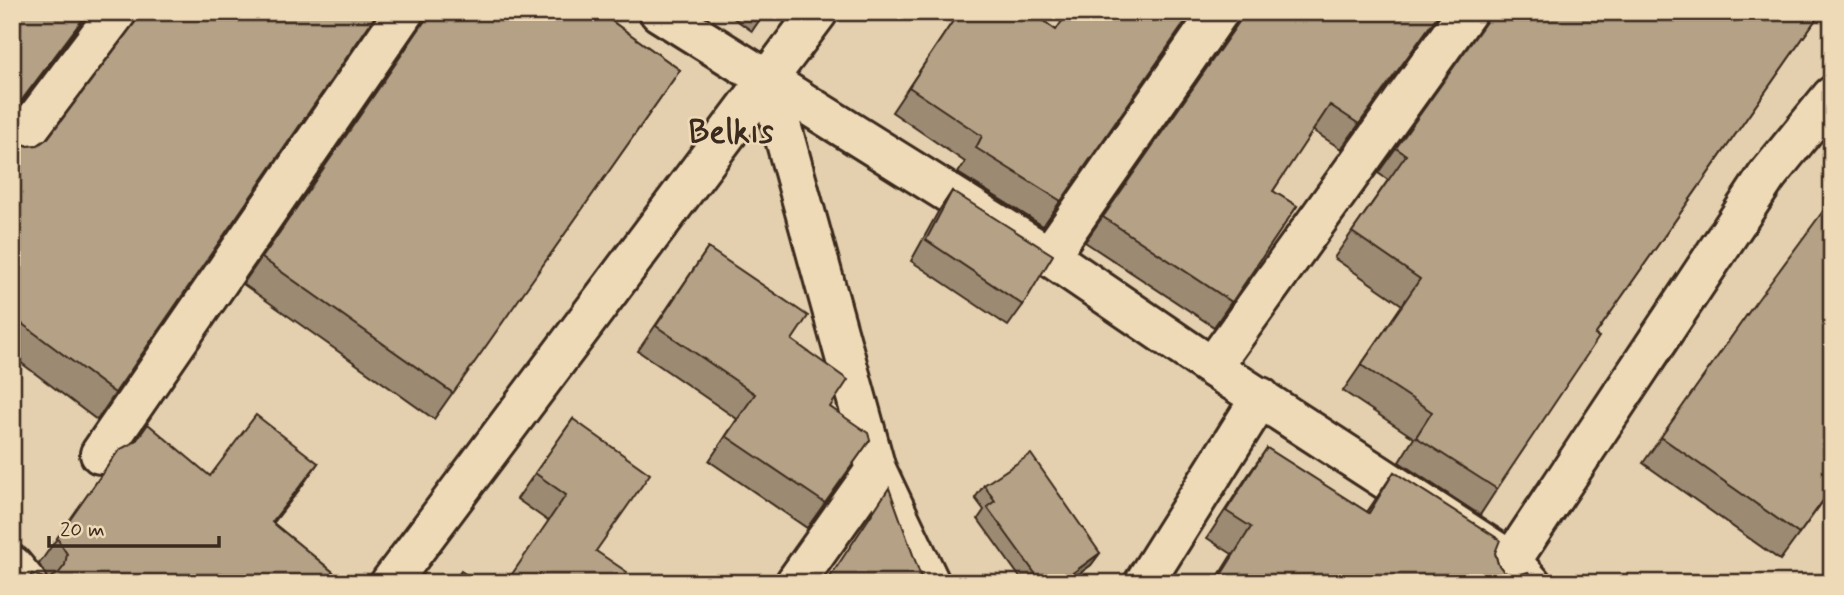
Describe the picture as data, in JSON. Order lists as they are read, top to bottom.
{
  "districts": ["Belkıs"],
  "scale_bar": "20 m"
}
